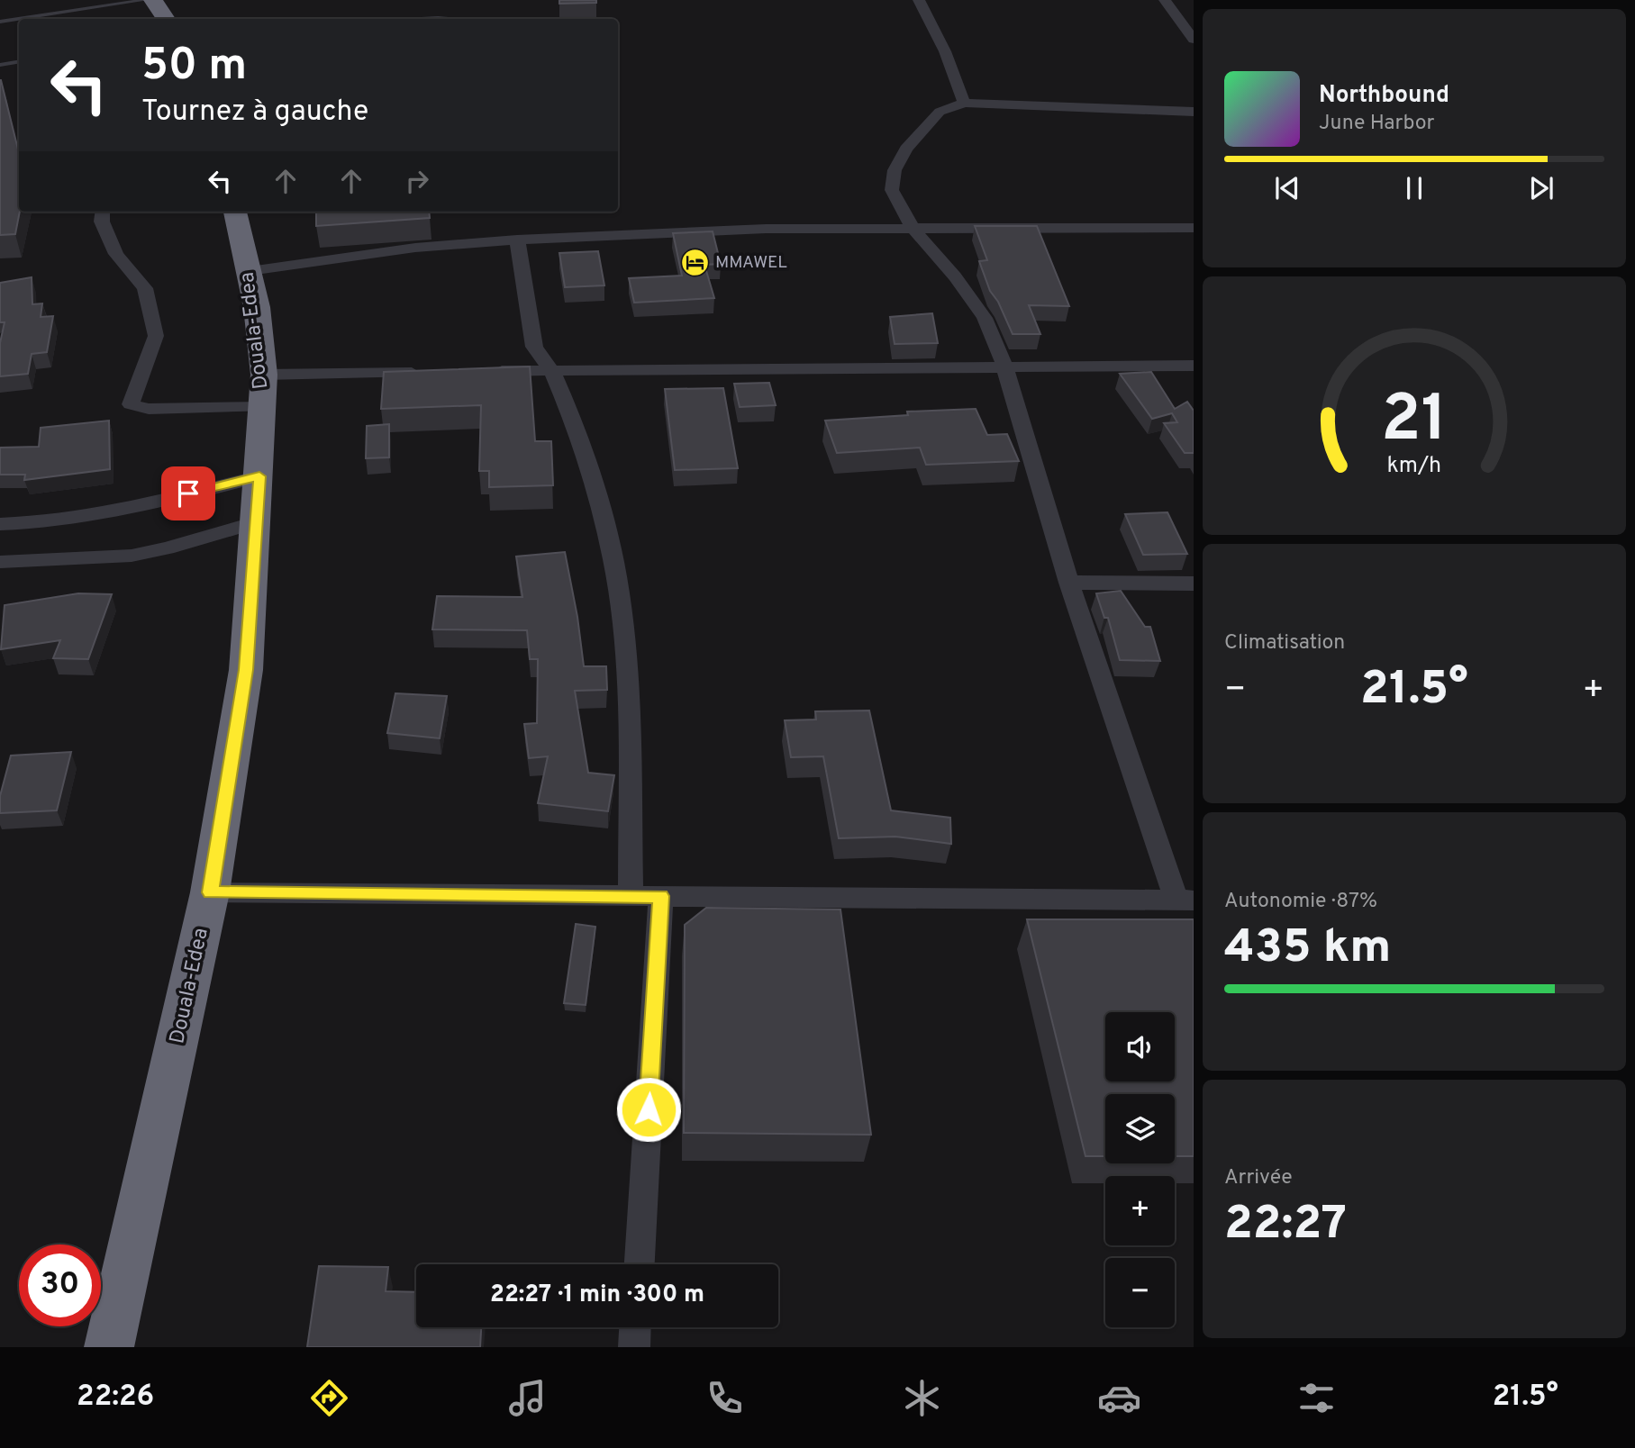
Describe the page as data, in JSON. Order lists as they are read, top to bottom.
{
  "streets": {
    "highway": ["Douala-Edea"]
  },
  "places": {
    "hotel": ["MMAWEL"]
  },
  "page": {
    "turn": ["50 m", "Tournez à gauche"],
    "song": ["Northbound", "June Harbor"],
    "tile": [
      "Climatisation",
      ["Autonomie · 87%", "435 km"],
      ["Arrivée", "22:27"]
    ],
    "heat": ["−", "21.5°", "+"],
    "map_buttons": ["+", "−"],
    "limit": "30",
    "trip": "22:27 · 1 min · 300 m",
    "tabs": ["22:26", "21.5°"],
    "gauge": ["21", "km/h"]
  }
}
